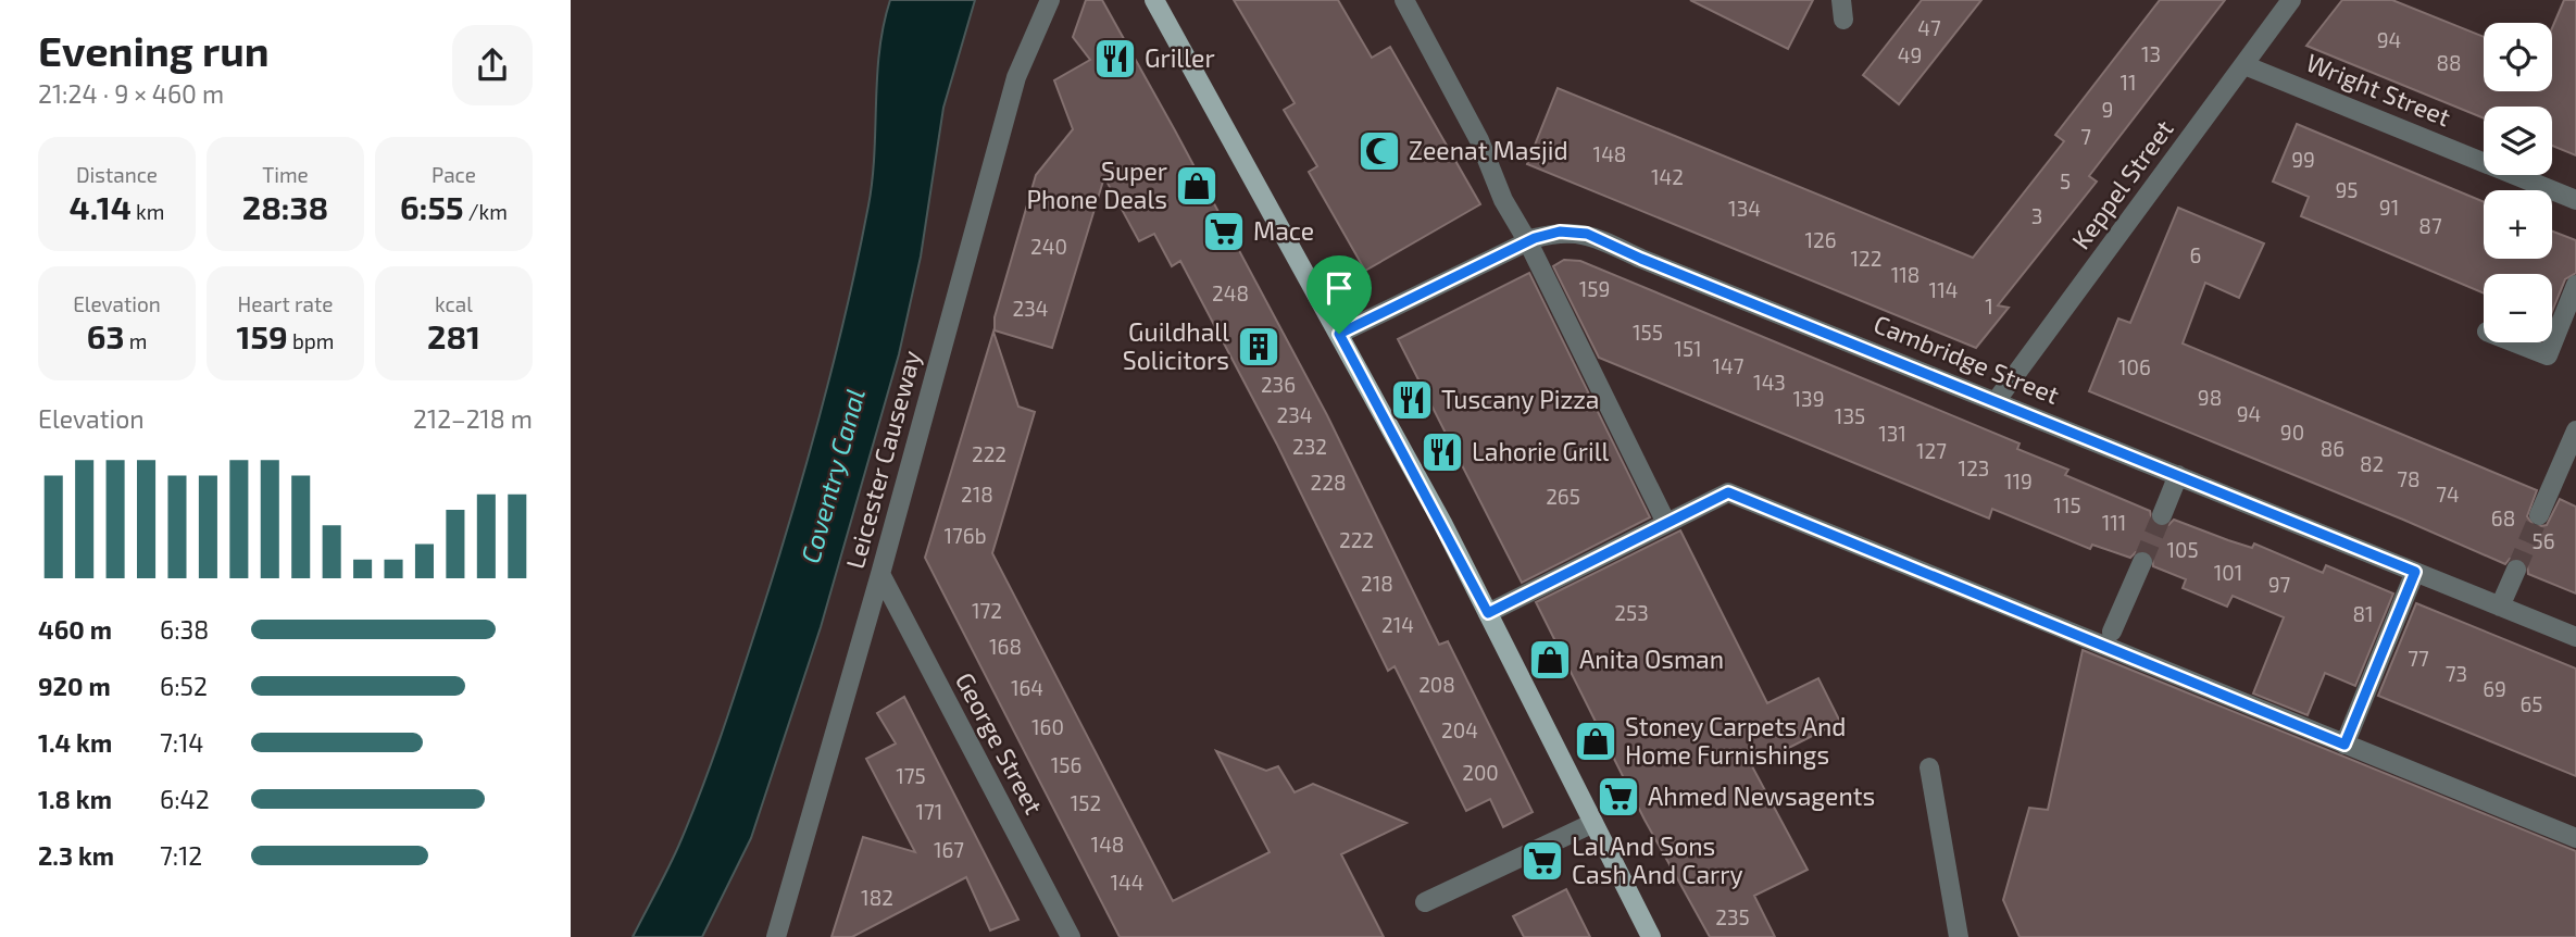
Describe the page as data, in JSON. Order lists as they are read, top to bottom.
{
  "streets": {
    "street": [
      "Wright Street",
      "Keppel Street",
      "Cambridge Street",
      "Leicester Causeway",
      "George Street"
    ]
  },
  "crossings": [
    ["Wright Street", "Keppel Street"],
    ["Keppel Street", "Cambridge Street"],
    ["Leicester Causeway", "George Street"]
  ],
  "water": ["Coventry Canal"],
  "places": {
    "restaurant": ["Griller", "Tuscany Pizza", "Lahorie Grill"],
    "mosque": ["Zeenat Masjid"],
    "shop": ["Super Phone Deals", "Anita Osman", "Stoney Carpets And Home Furnishings"],
    "supermarket": ["Mace", "Ahmed Newsagents", "Lal And Sons Cash And Carry"],
    "building": ["Guildhall Solicitors"]
  },
  "house_numbers": [
    "47",
    "94",
    "13",
    "49",
    "88",
    "11",
    "9",
    "7",
    "148",
    "99",
    "142",
    "5",
    "95",
    "91",
    "134",
    "3",
    "87",
    "126",
    "240",
    "6",
    "122",
    "118",
    "159",
    "114",
    "248",
    "1",
    "234",
    "155",
    "151",
    "147",
    "106",
    "143",
    "236",
    "98",
    "139",
    "94",
    "234",
    "135",
    "90",
    "131",
    "232",
    "86",
    "127",
    "222",
    "82",
    "123",
    "78",
    "119",
    "228",
    "218",
    "74",
    "265",
    "115",
    "68",
    "111",
    "176b",
    "222",
    "56",
    "105",
    "101",
    "218",
    "97",
    "172",
    "253",
    "81",
    "214",
    "168",
    "77",
    "73",
    "208",
    "164",
    "69",
    "65",
    "160",
    "204",
    "156",
    "200",
    "175",
    "152",
    "171",
    "148",
    "167",
    "144",
    "182",
    "235"
  ],
  "page": {
    "heading": ["Evening run", "21:24 · 9 × 460 m"],
    "map_buttons": ["+", "−"],
    "stats": [
      ["Distance", "4.14 km"],
      ["Time", "28:38"],
      ["Pace", "6:55 /km"],
      ["Elevation", "63 m"],
      ["Heart rate", "159 bpm"],
      ["kcal", "281"]
    ],
    "chart": ["Elevation", "212–218 m"],
    "list": [
      {
        "name": "460 m",
        "note": "6:38"
      },
      {
        "name": "920 m",
        "note": "6:52"
      },
      {
        "name": "1.4 km",
        "note": "7:14"
      },
      {
        "name": "1.8 km",
        "note": "6:42"
      },
      {
        "name": "2.3 km",
        "note": "7:12"
      }
    ]
  }
}
